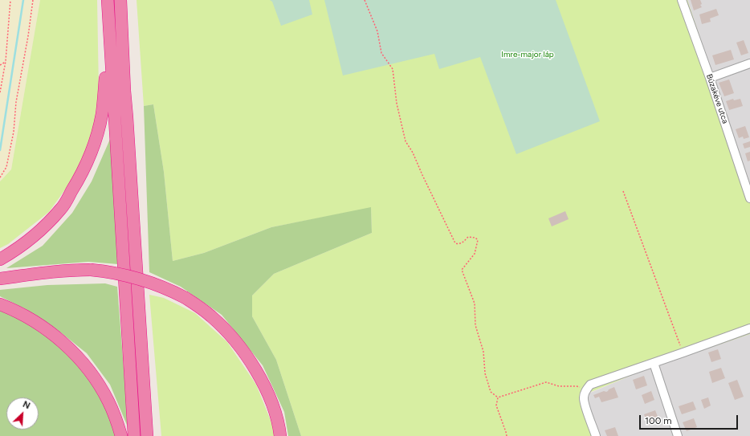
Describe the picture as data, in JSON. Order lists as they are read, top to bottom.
{
  "streets": {
    "street": ["Búzakéve utca"]
  },
  "parks": ["Imre-major láp"],
  "scale_bar": "100 m",
  "north": "top right"
}
